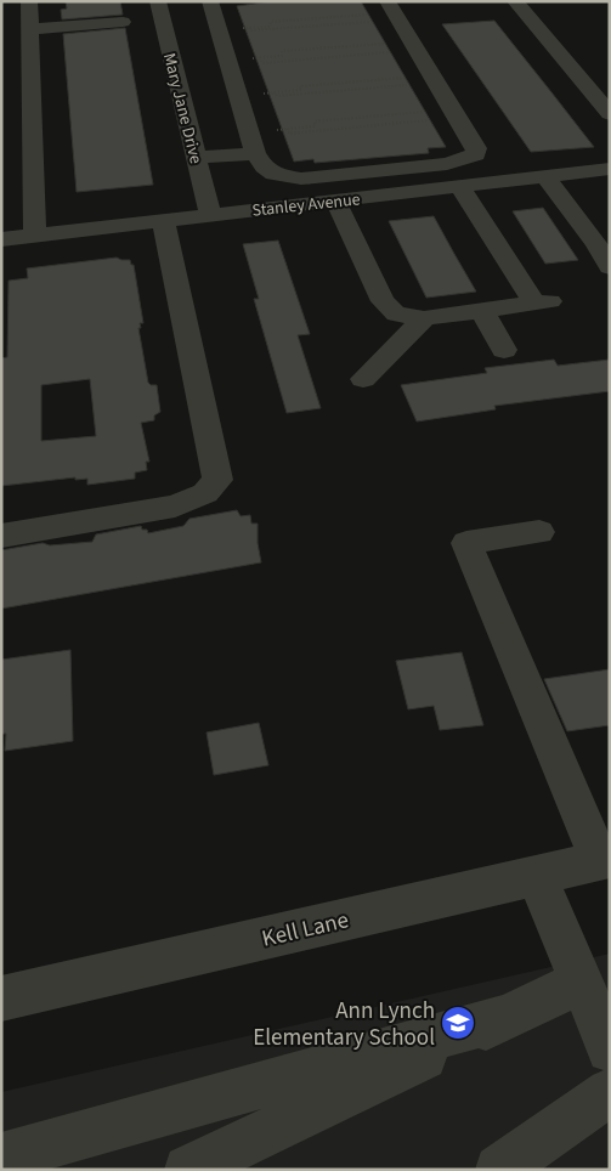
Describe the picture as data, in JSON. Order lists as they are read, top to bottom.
{
  "streets": {
    "street": ["Mary Jane Drive", "Stanley Avenue", "Kell Lane"]
  },
  "crossings": [
    ["Mary Jane Drive", "Stanley Avenue"]
  ],
  "places": {
    "school or university": ["Ann Lynch Elementary School"]
  }
}
